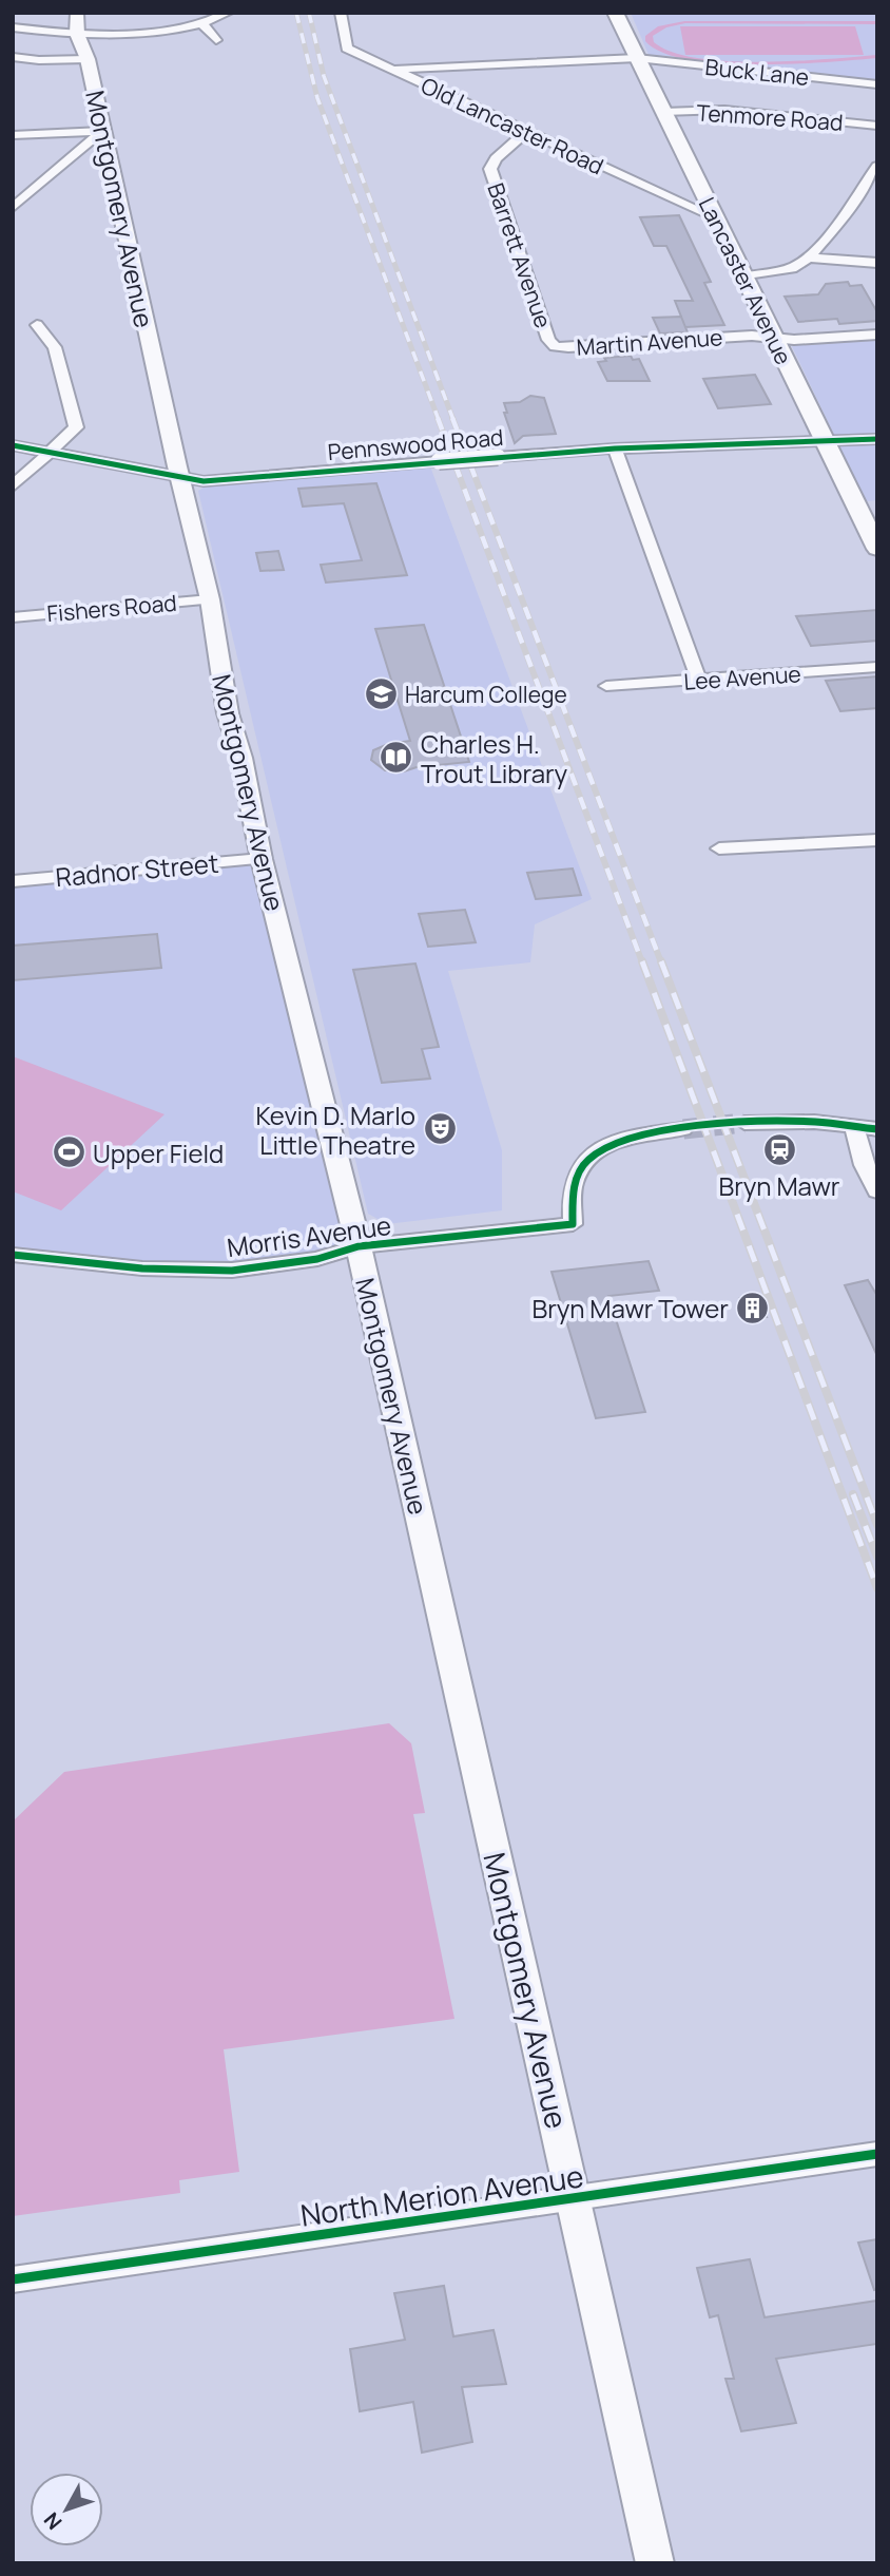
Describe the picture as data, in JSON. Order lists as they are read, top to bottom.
{
  "streets": {
    "highway": ["Lancaster Avenue"],
    "main road": ["Montgomery Avenue"],
    "street": [
      "Buck Lane",
      "Tenmore Road",
      "Old Lancaster Road",
      "Barrett Avenue",
      "Martin Avenue",
      "Pennswood Road",
      "Fishers Road",
      "Lee Avenue",
      "Radnor Street",
      "Morris Avenue",
      "North Merion Avenue"
    ]
  },
  "crossings": [
    ["Buck Lane", "Old Lancaster Road"],
    ["Buck Lane", "Lancaster Avenue"],
    ["Tenmore Road", "Lancaster Avenue"],
    ["Old Lancaster Road", "Barrett Avenue"],
    ["Old Lancaster Road", "Lancaster Avenue"],
    ["Montgomery Avenue", "Pennswood Road"],
    ["Montgomery Avenue", "Fishers Road"],
    ["Montgomery Avenue", "Radnor Street"],
    ["Montgomery Avenue", "Morris Avenue"],
    ["Montgomery Avenue", "North Merion Avenue"],
    ["Barrett Avenue", "Martin Avenue"],
    ["Lancaster Avenue", "Martin Avenue"],
    ["Lancaster Avenue", "Pennswood Road"]
  ],
  "places": {
    "school or university": ["Harcum College"],
    "library": ["Charles H. Trout Library"],
    "theatre": ["Kevin D. Marlo Little Theatre"],
    "station": ["Bryn Mawr"],
    "sports": ["Upper Field"],
    "building": ["Bryn Mawr Tower"]
  },
  "north": "bottom left"
}
